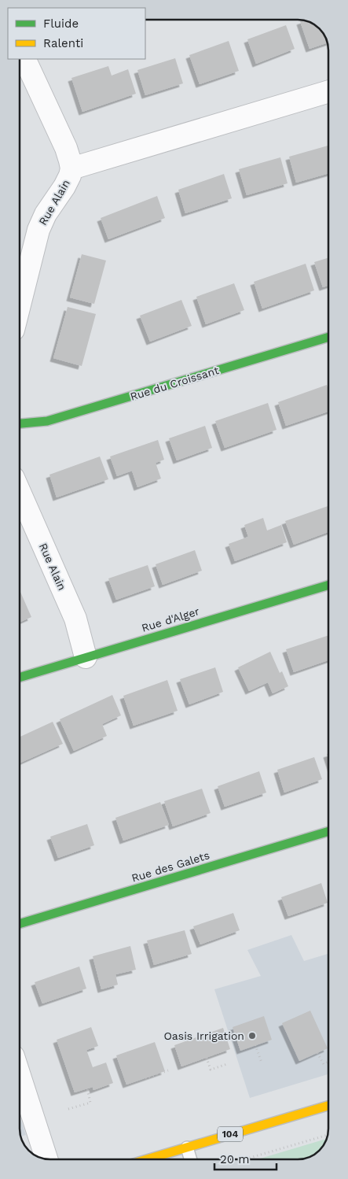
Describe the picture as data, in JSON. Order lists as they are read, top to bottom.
{
  "streets": {
    "street": [
      "Rue Alain",
      "Rue du Croissant",
      "Rue d'Alger",
      "Rue des Galets",
      "104"
    ]
  },
  "crossings": [
    ["Rue Alain", "Rue d'Alger"]
  ],
  "places": ["Oasis Irrigation"],
  "legend": ["Fluide", "Ralenti"],
  "scale_bar": "20 m"
}
